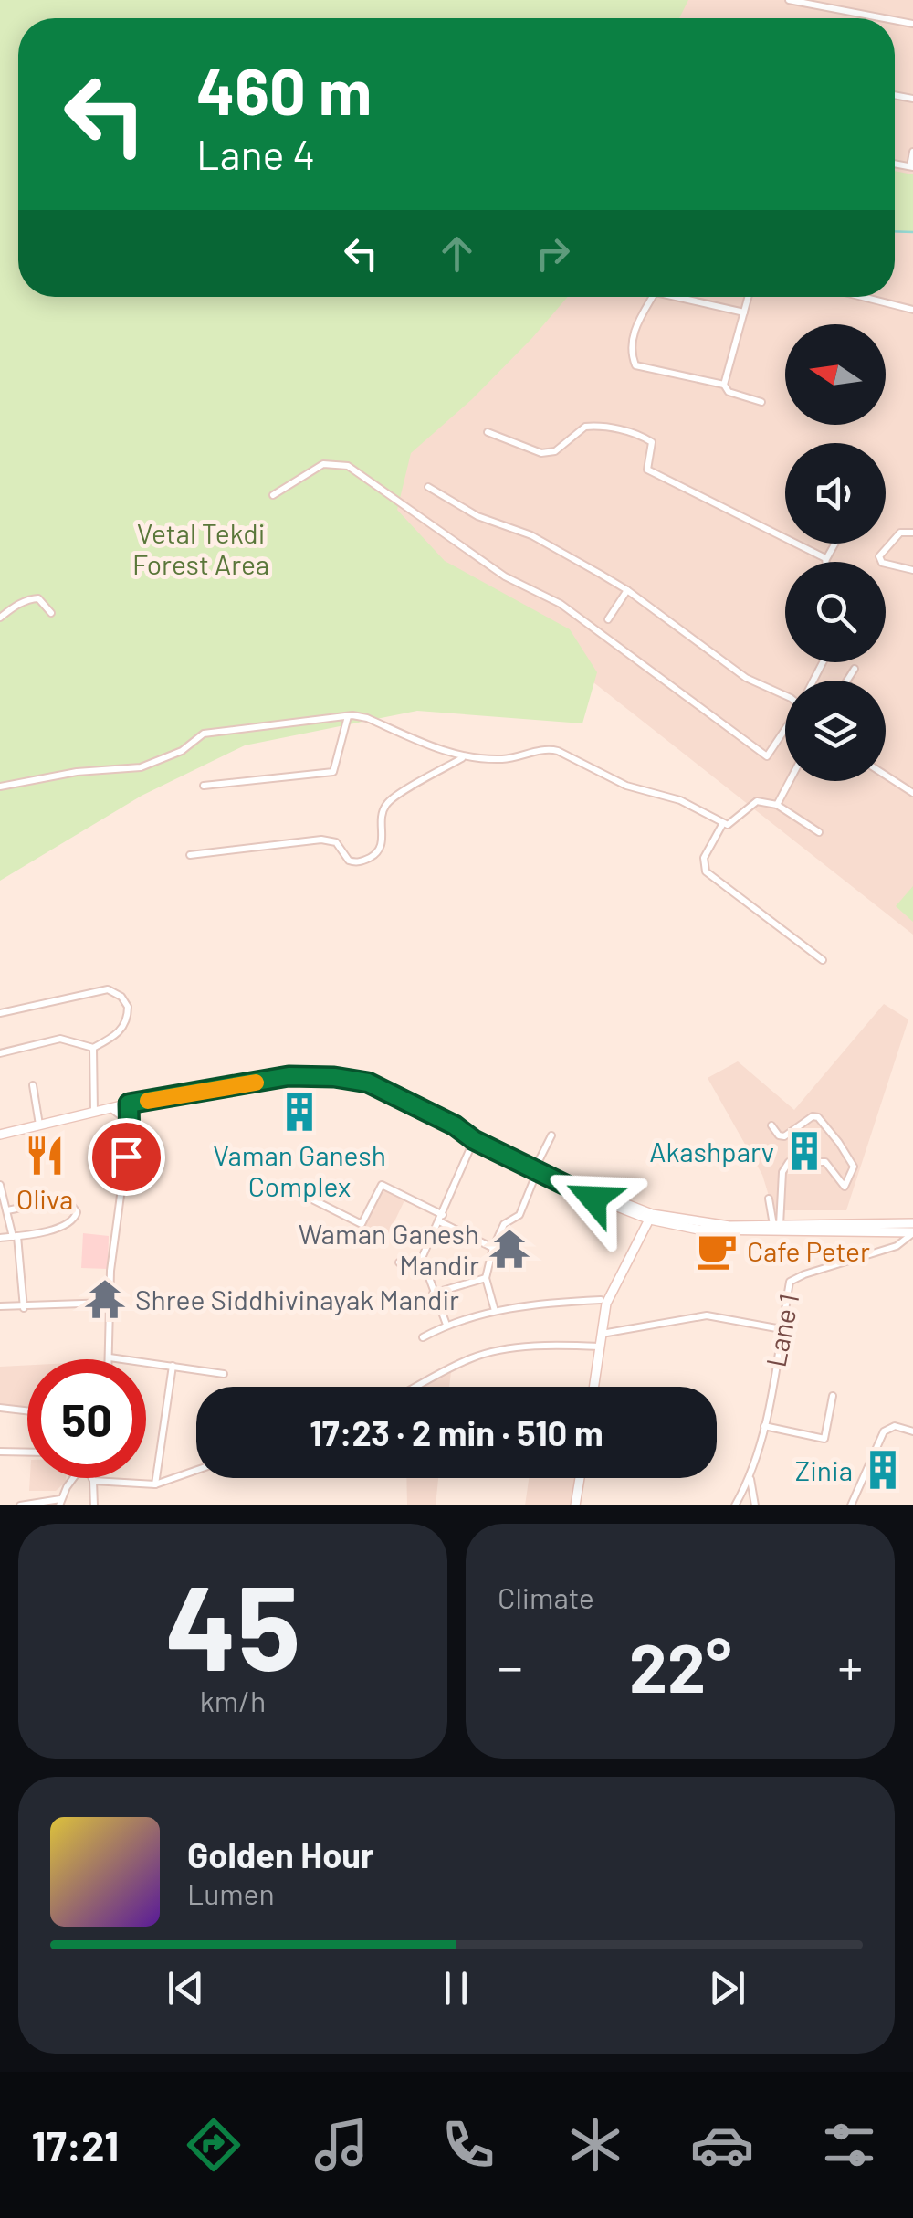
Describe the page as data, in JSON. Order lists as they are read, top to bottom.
{
  "streets": {
    "street": ["Lane 1"]
  },
  "parks": ["Vetal Tekdi Forest Area"],
  "places": {
    "building": ["Vaman Ganesh Complex", "Akashparv", "Zinia"],
    "restaurant": ["Oliva"],
    "temple": ["Waman Ganesh Mandir", "Shree Siddhivinayak Mandir"],
    "cafe": ["Cafe Peter"]
  },
  "north": "left",
  "page": {
    "turn": ["460 m", "Lane 4"],
    "limit": "50",
    "trip": "17:23 · 2 min · 510 m",
    "tile": [
      ["45", "km/h"],
      "Climate"
    ],
    "heat": ["−", "22°", "+"],
    "song": ["Golden Hour", "Lumen"],
    "tabs": "17:21"
  }
}
